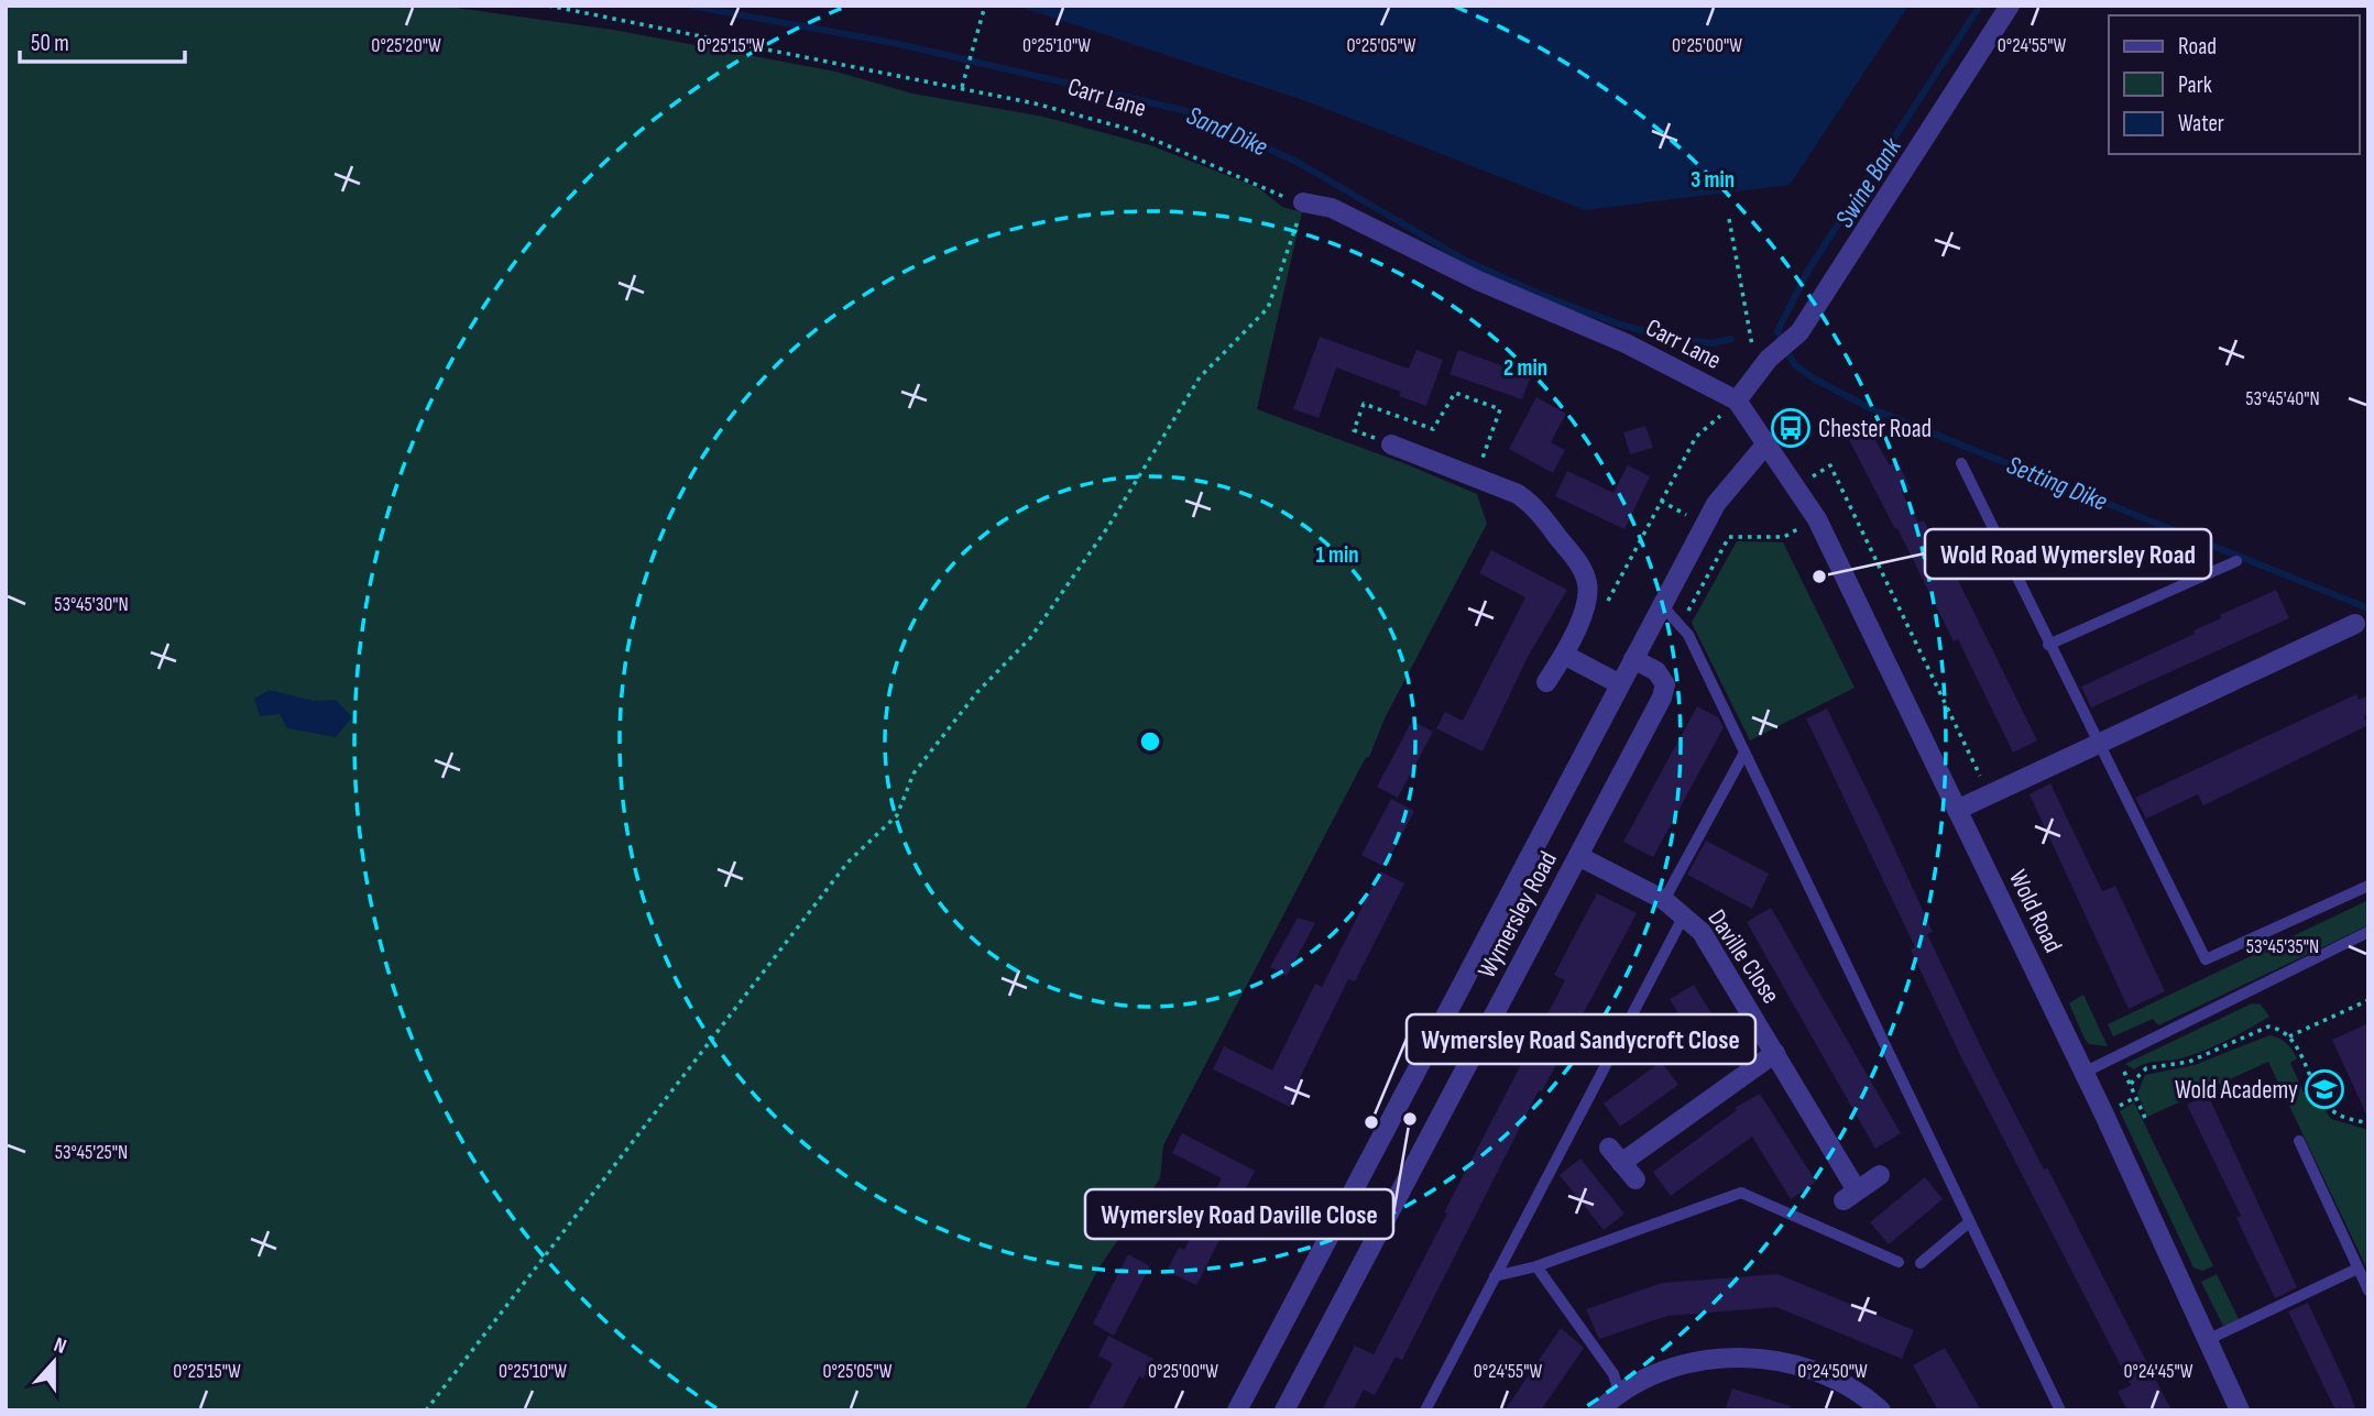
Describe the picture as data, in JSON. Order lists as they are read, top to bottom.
{
  "streets": {
    "street": [
      "Carr Lane",
      "Wold Road",
      "Wymersley Road",
      "Daville Close"
    ]
  },
  "crossings": [
    ["Carr Lane", "Wold Road"],
    ["Carr Lane", "Wymersley Road"],
    ["Wold Road", "Wymersley Road"],
    ["Wymersley Road", "Daville Close"]
  ],
  "water": ["Sand Dike", "Swine Bank", "Setting Dike"],
  "places": {
    "bus stop": ["Chester Road"],
    "other": ["Wold Road Wymersley Road", "Wymersley Road Daville Close", "Wymersley Road Sandycroft Close"],
    "school or university": ["Wold Academy"]
  },
  "legend": ["Road", "Park", "Water"],
  "scale_bar": "50 m",
  "north": "top",
  "coordinates": [
    "0°25'20\"W",
    "0°25'15\"W",
    "0°25'10\"W",
    "0°25'05\"W",
    "0°25'00\"W",
    "0°24'55\"W",
    "53°45'40\"N",
    "53°45'30\"N",
    "53°45'35\"N",
    "53°45'25\"N",
    "0°24'50\"W",
    "0°24'45\"W"
  ],
  "rings": ["3 min", "2 min", "1 min"]
}
